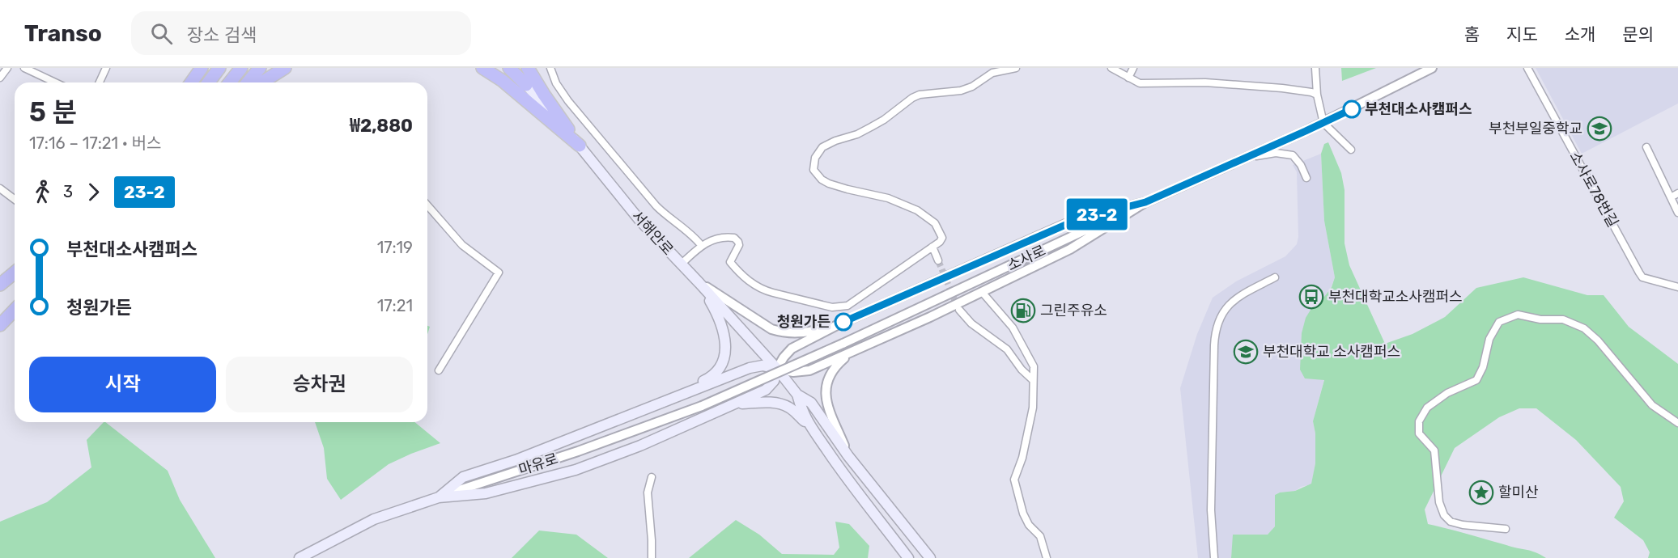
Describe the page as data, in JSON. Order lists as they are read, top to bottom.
{
  "streets": {
    "main road": ["서해안로", "마유로"],
    "street": ["소사로78번길", "소사로"]
  },
  "crossings": [
    ["서해안로", "소사로"],
    ["서해안로", "마유로"],
    ["소사로", "마유로"]
  ],
  "places": {
    "other": ["부천대소사캠퍼스", "청원가든"],
    "school or university": ["부천부일중학교", "부천대학교 소사캠퍼스"],
    "bus stop": ["부천대학교소사캠퍼스"],
    "fuel station": ["그린주유소"],
    "place": ["할미산"]
  },
  "lines": ["bus line 23-2"],
  "page": {
    "header": "Transo",
    "search": "장소 검색",
    "nav": [
      "홈",
      "지도",
      "소개",
      "문의"
    ],
    "on_map": "23-2",
    "heading": ["5 분", "17:16 – 17:21 · 버스", "₩2,880"],
    "legs": ["3", "23-2"],
    "list": [
      {
        "name": "부천대소사캠퍼스",
        "value": "17:19"
      },
      {
        "name": "청원가든",
        "value": "17:21"
      }
    ],
    "buttons": ["시작", "승차권"]
  }
}
